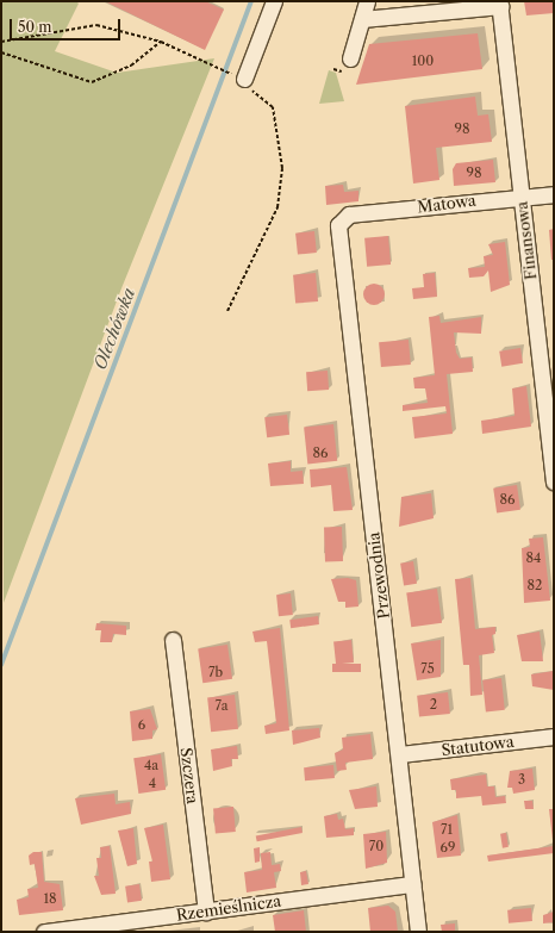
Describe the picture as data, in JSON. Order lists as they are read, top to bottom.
{
  "streets": {
    "street": [
      "Matowa",
      "Finansowa",
      "Przewodnia",
      "Statutowa",
      "Szczera",
      "Rzemieślnicza"
    ]
  },
  "crossings": [
    ["Matowa", "Finansowa"],
    ["Matowa", "Przewodnia"],
    ["Przewodnia", "Statutowa"],
    ["Przewodnia", "Rzemieślnicza"],
    ["Szczera", "Rzemieślnicza"]
  ],
  "water": ["Olechówka"],
  "house_numbers": [
    "100",
    "98",
    "98",
    "86",
    "86",
    "84",
    "82",
    "75",
    "7b",
    "2",
    "7a",
    "6",
    "4a",
    "3",
    "4",
    "71",
    "70",
    "69",
    "18"
  ],
  "scale_bar": "50 m"
}
